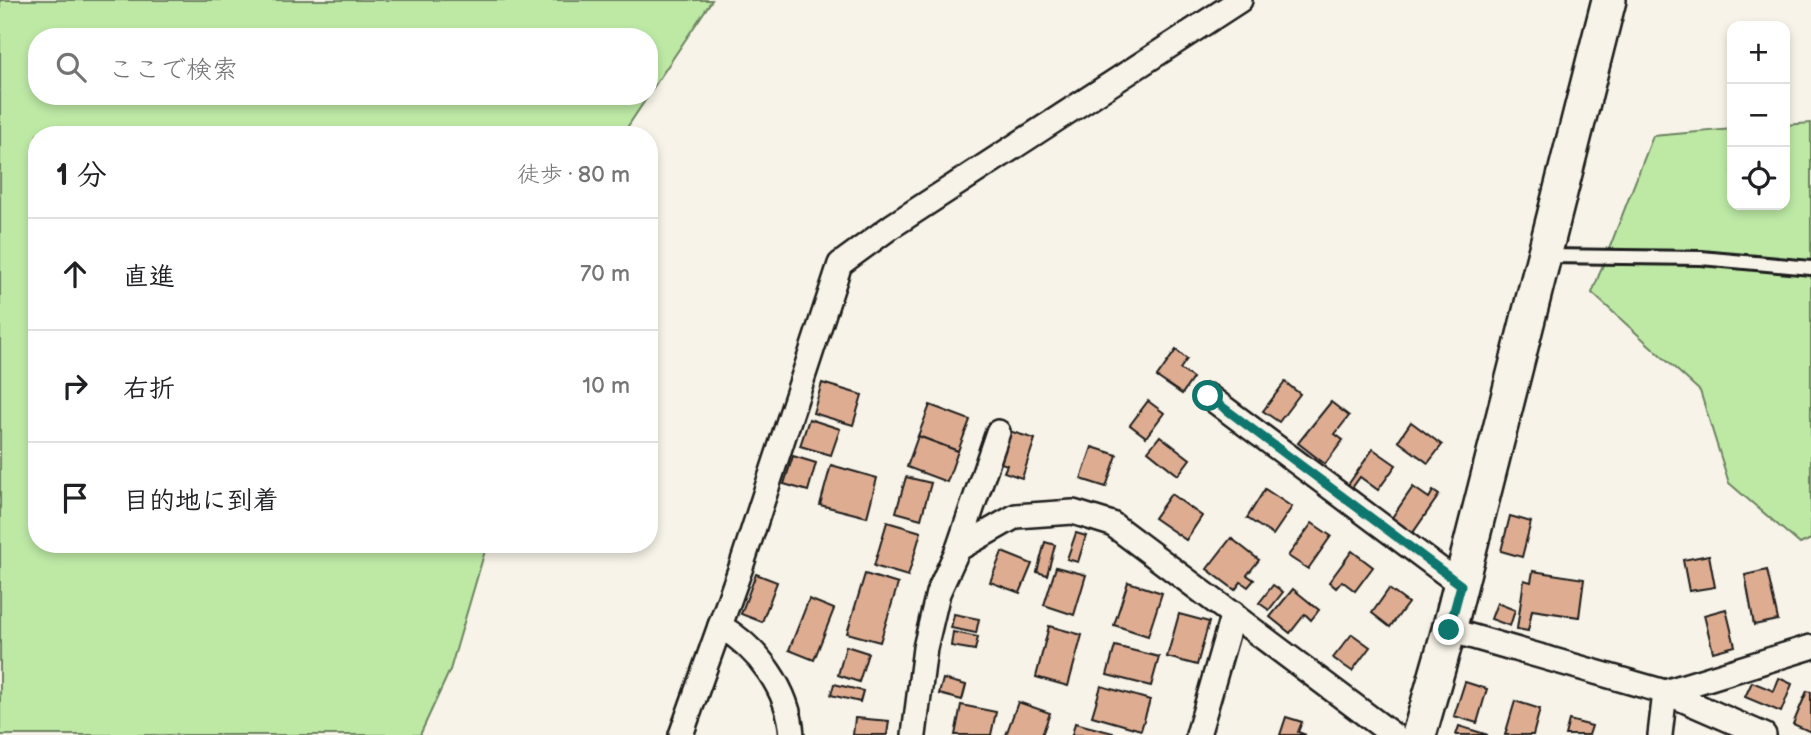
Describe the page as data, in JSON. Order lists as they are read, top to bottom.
{
  "page": {
    "map_buttons": ["+", "−"],
    "search": "ここで検索",
    "heading": ["1 分", "徒歩 · 80 m"],
    "list": [
      ["直進", "70 m"],
      ["右折", "10 m"],
      "目的地に到着"
    ]
  }
}
